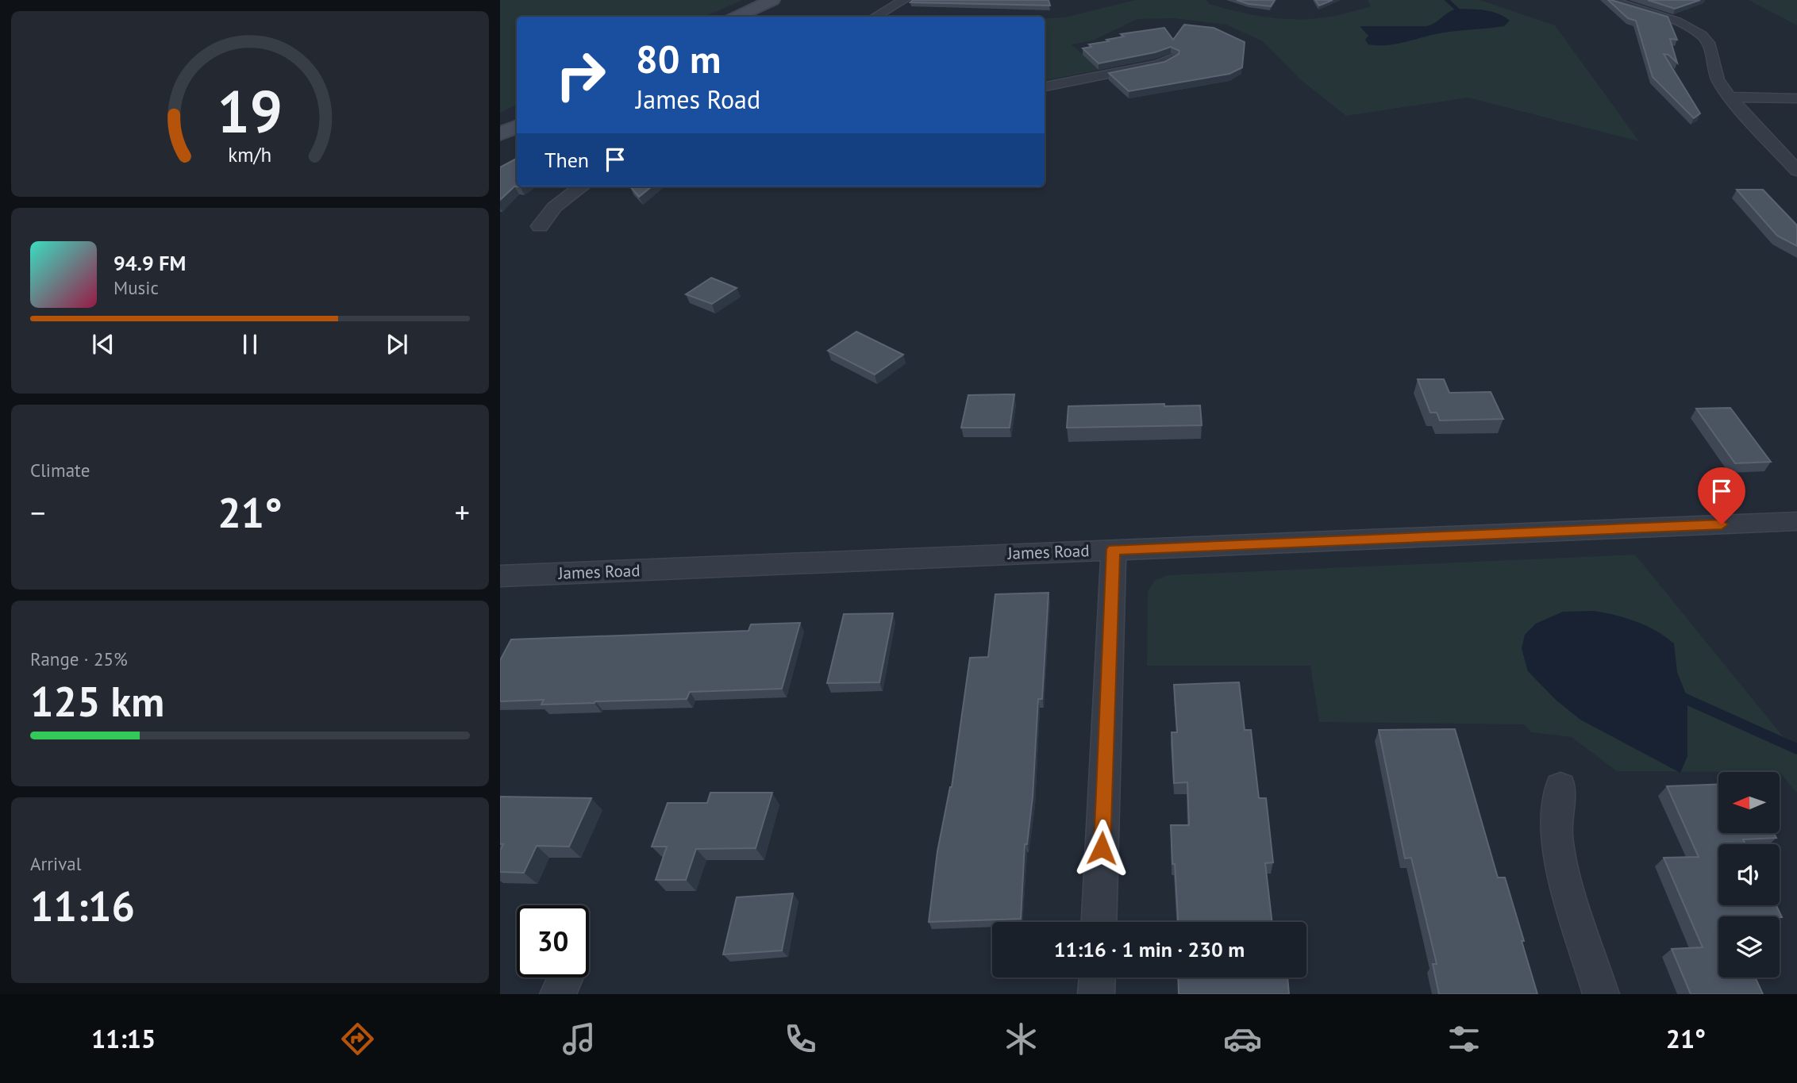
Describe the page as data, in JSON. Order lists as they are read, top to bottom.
{
  "streets": {
    "street": ["James Road"]
  },
  "north": "left",
  "page": {
    "turn": ["80 m", "James Road"],
    "then": "Then",
    "song": ["94.9 FM", "Music"],
    "tile": [
      "Climate",
      ["Range · 25%", "125 km"],
      ["Arrival", "11:16"]
    ],
    "heat": ["−", "21°", "+"],
    "limit": "30",
    "trip": "11:16 · 1 min · 230 m",
    "tabs": ["11:15", "21°"],
    "gauge": ["19", "km/h"]
  }
}
